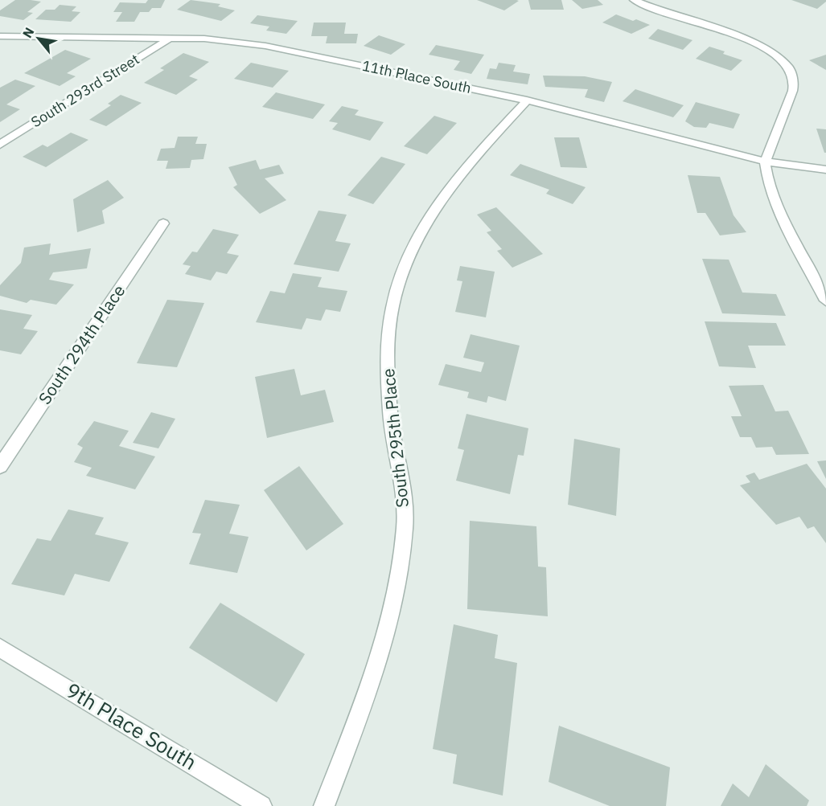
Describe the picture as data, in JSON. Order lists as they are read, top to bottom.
{
  "streets": {
    "street": [
      "11th Place South",
      "South 293rd Street",
      "South 294th Place",
      "South 295th Place",
      "9th Place South"
    ]
  },
  "crossings": [
    ["11th Place South", "South 293rd Street"],
    ["11th Place South", "South 295th Place"]
  ],
  "north": "top left"
}
